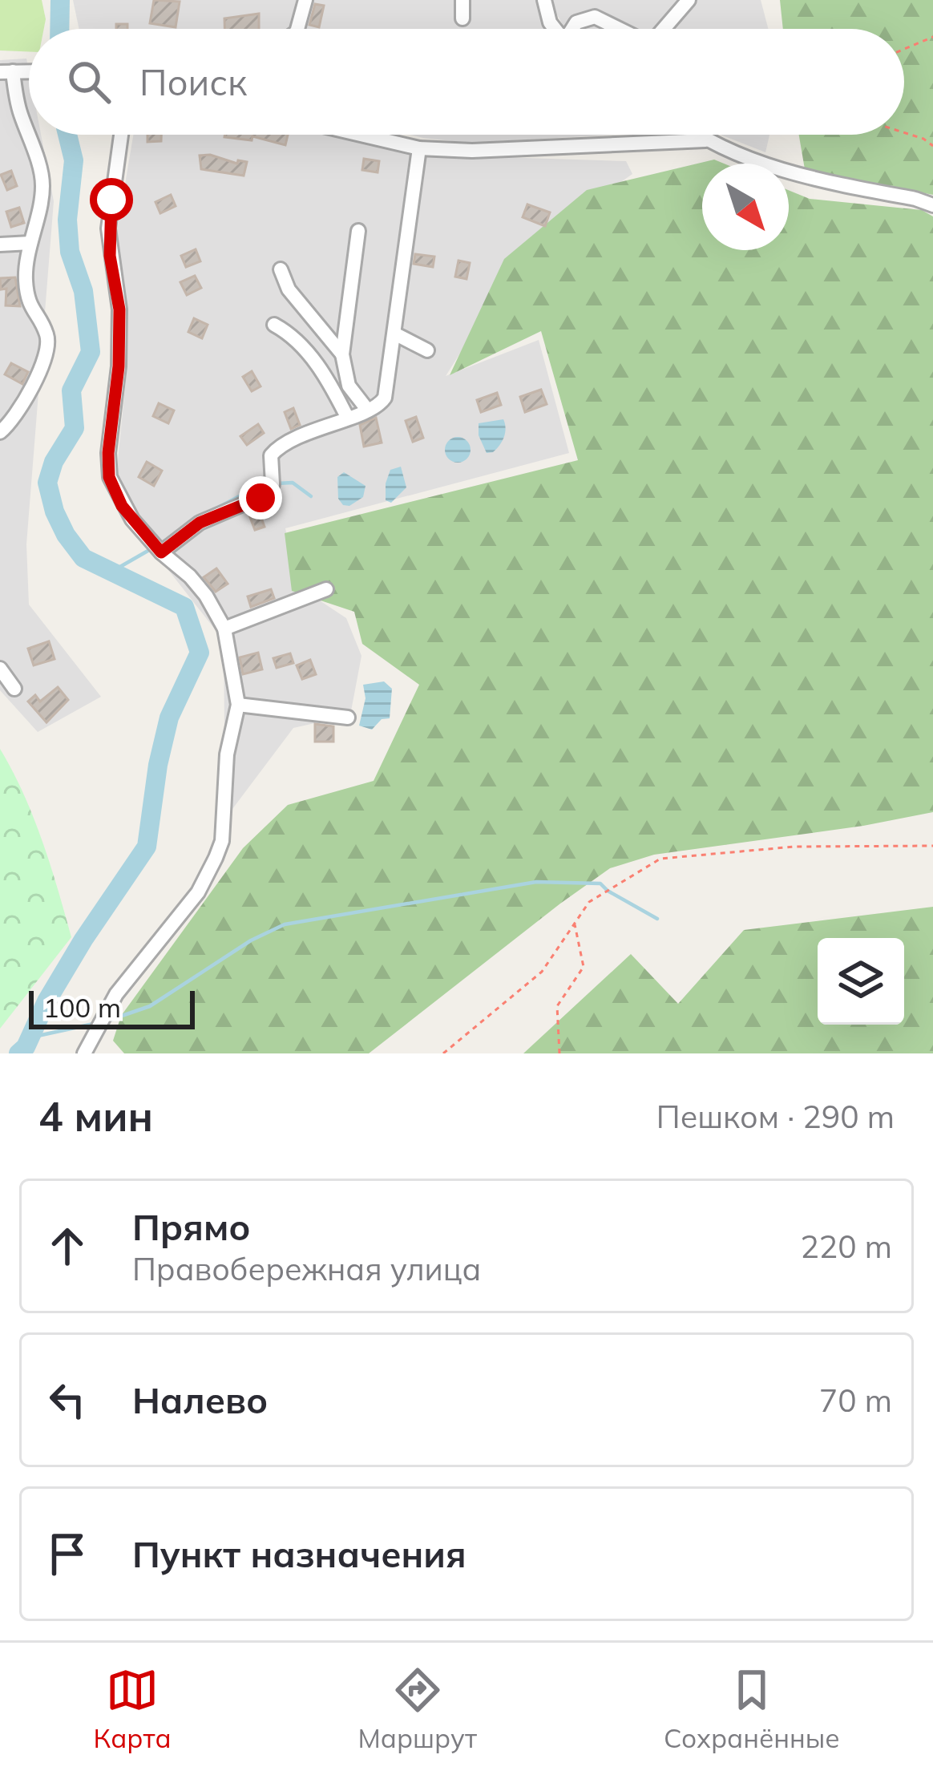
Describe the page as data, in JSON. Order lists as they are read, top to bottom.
{
  "scale_bar": "100 m",
  "north": "bottom right",
  "page": {
    "search": "Поиск",
    "scale": "100 m",
    "heading": ["4 мин", "Пешком · 290 m"],
    "list": [
      ["Прямо", "Правобережная улица", "220 m"],
      ["Налево", "70 m"],
      "Пункт назначения"
    ],
    "nav": ["Карта", "Маршрут", "Сохранённые"]
  }
}
